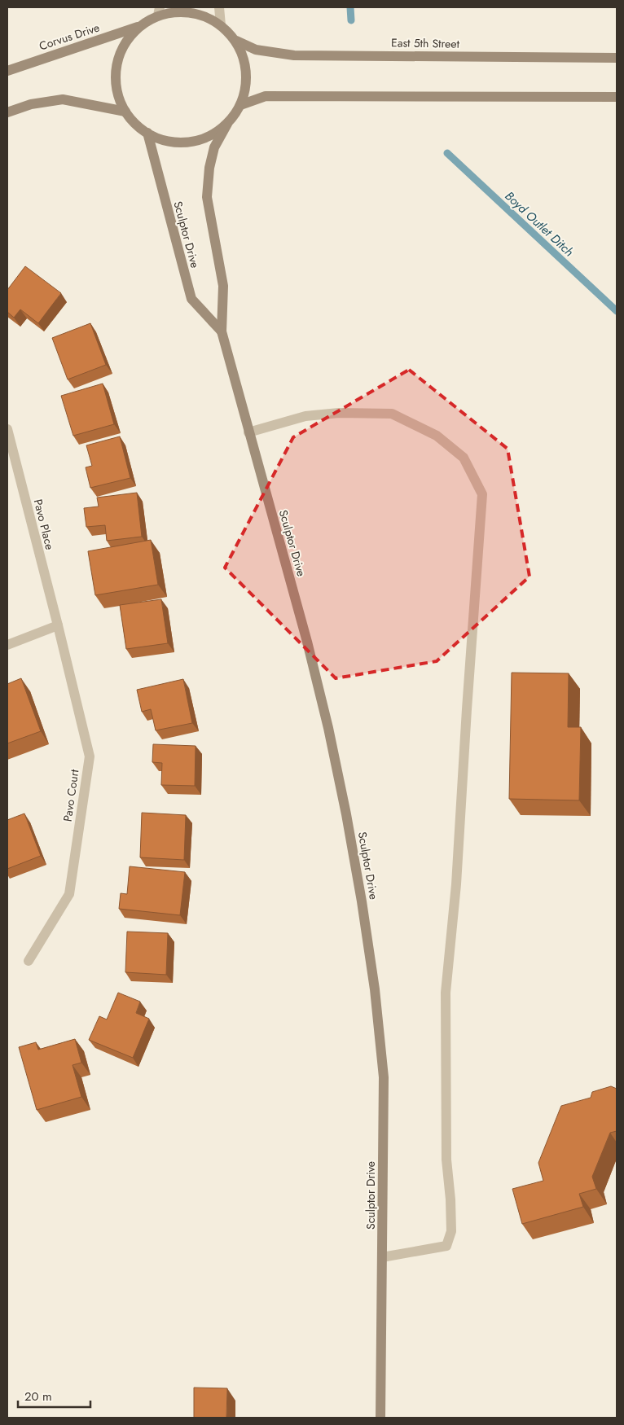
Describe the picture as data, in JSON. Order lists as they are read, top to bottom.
{
  "streets": {
    "street": [
      "Corvus Drive",
      "East 5th Street",
      "Sculptor Drive",
      "Pavo Place",
      "Pavo Court"
    ]
  },
  "crossings": [
    ["Corvus Drive", "East 5th Street"],
    ["Corvus Drive", "Sculptor Drive"],
    ["East 5th Street", "Sculptor Drive"],
    ["Pavo Place", "Pavo Court"]
  ],
  "water": ["Boyd Outlet Ditch"],
  "scale_bar": "20 m"
}
